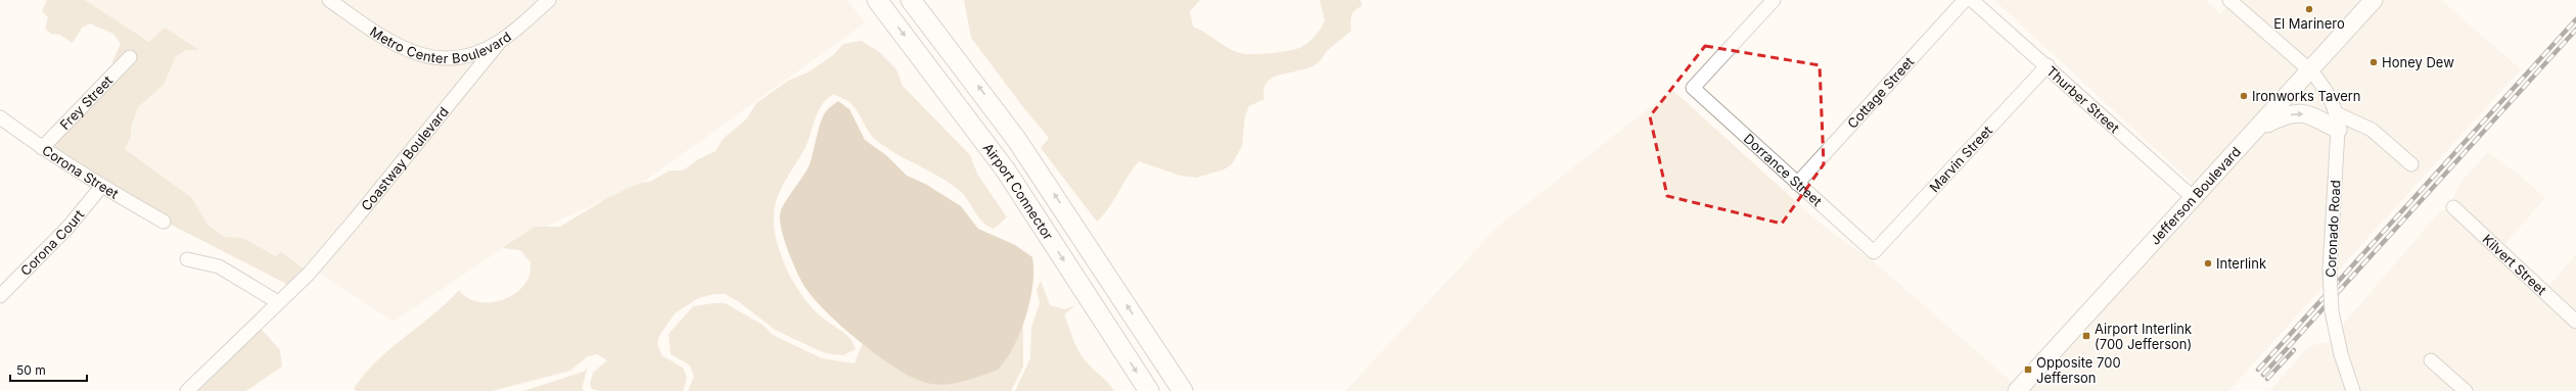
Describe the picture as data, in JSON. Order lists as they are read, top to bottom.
{
  "streets": {
    "highway": ["Airport Connector"],
    "main road": ["Jefferson Boulevard"],
    "street": [
      "Metro Center Boulevard",
      "Cottage Street",
      "Thurber Street",
      "Frey Street",
      "Marvin Street",
      "Coastway Boulevard",
      "Dorrance Street",
      "Corona Street",
      "Coronado Road",
      "Corona Court",
      "Kilvert Street"
    ]
  },
  "crossings": [
    ["Metro Center Boulevard", "Coastway Boulevard"],
    ["Cottage Street", "Dorrance Street"],
    ["Thurber Street", "Marvin Street"],
    ["Thurber Street", "Jefferson Boulevard"],
    ["Frey Street", "Corona Street"],
    ["Marvin Street", "Dorrance Street"],
    ["Corona Street", "Corona Court"],
    ["Jefferson Boulevard", "Coronado Road"]
  ],
  "places": {
    "other": [
      "El Marinero",
      "Honey Dew",
      "Ironworks Tavern",
      "Interlink"
    ],
    "transit": ["Airport Interlink (700 Jefferson)", "Opposite 700 Jefferson"]
  },
  "scale_bar": "50 m"
}
